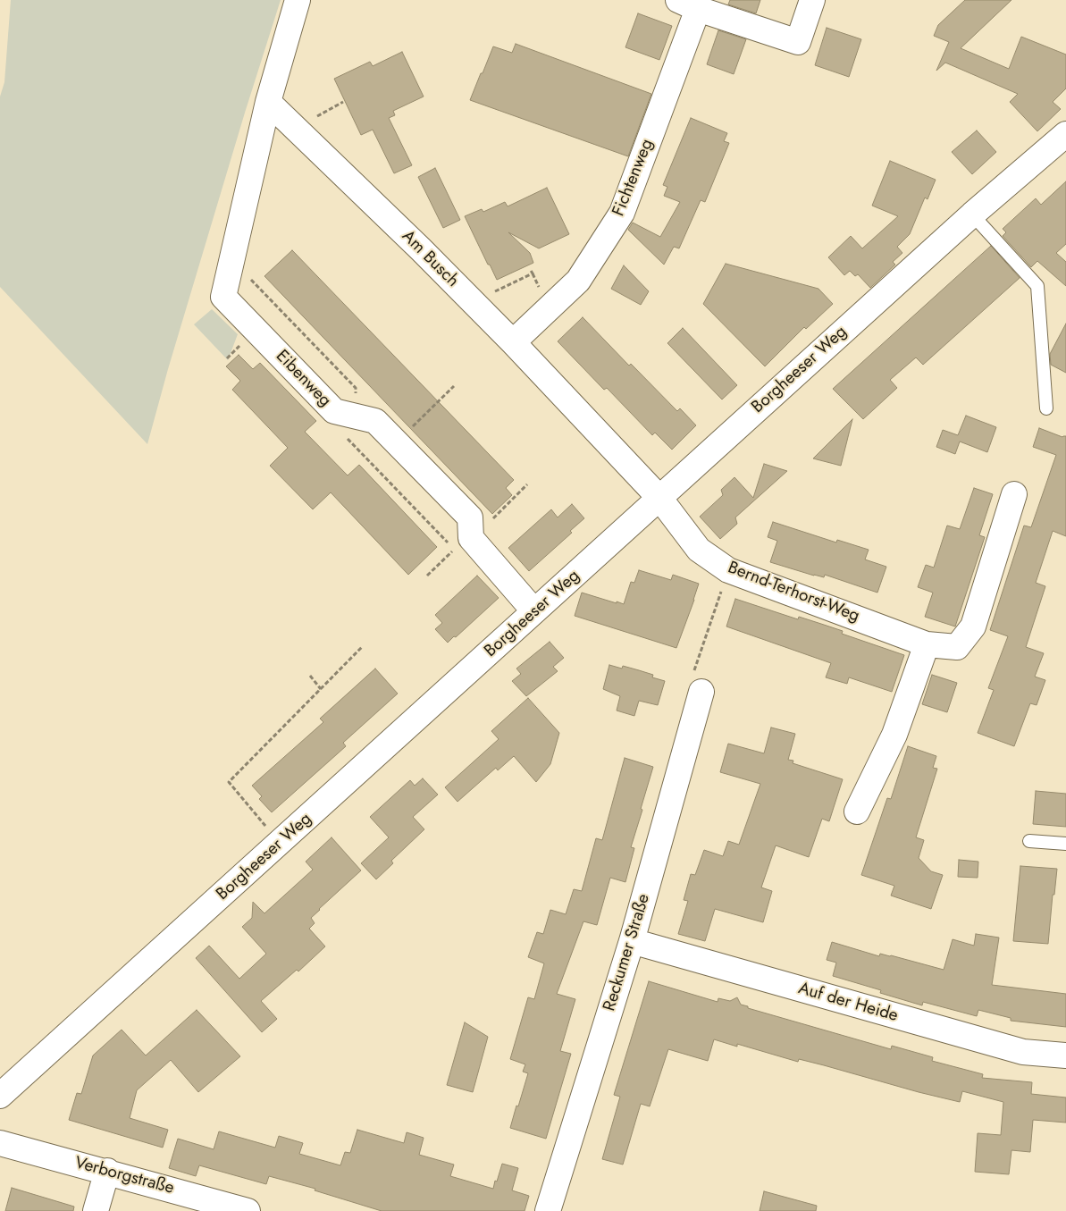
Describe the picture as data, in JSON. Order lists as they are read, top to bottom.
{
  "streets": {
    "street": [
      "Fichtenweg",
      "Am Busch",
      "Borgheeser Weg",
      "Eibenweg",
      "Bernd-Terhorst-Weg",
      "Reckumer Straße",
      "Auf der Heide",
      "Verborgstraße"
    ]
  },
  "crossings": [
    ["Fichtenweg", "Am Busch"],
    ["Am Busch", "Borgheeser Weg"],
    ["Am Busch", "Eibenweg"],
    ["Am Busch", "Bernd-Terhorst-Weg"],
    ["Borgheeser Weg", "Bernd-Terhorst-Weg"],
    ["Reckumer Straße", "Auf der Heide"]
  ]
}
